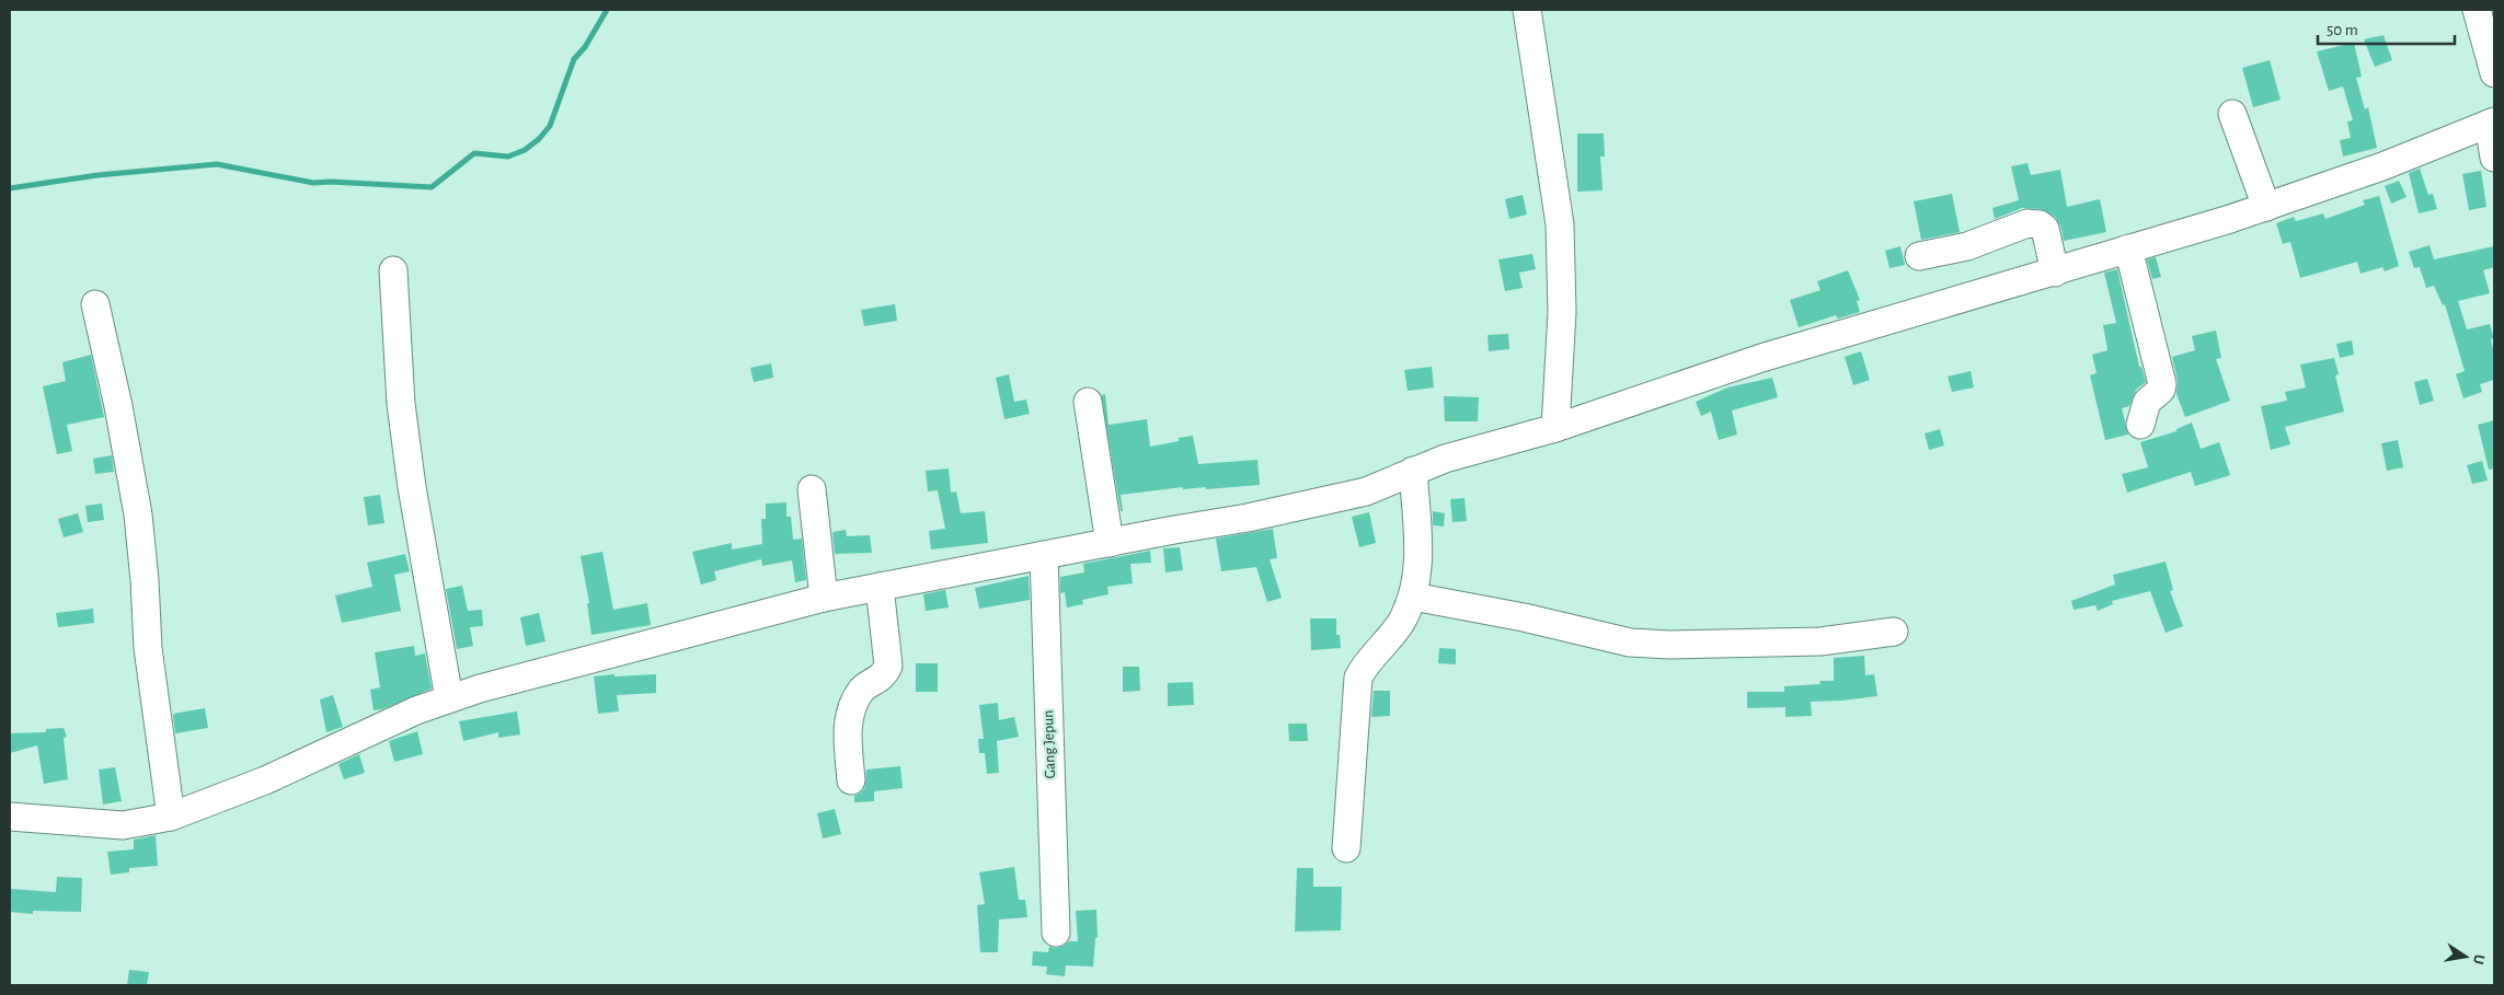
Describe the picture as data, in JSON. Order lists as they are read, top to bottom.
{
  "streets": {
    "street": ["Gang Jepun"]
  },
  "scale_bar": "50 m",
  "north": "right"
}
